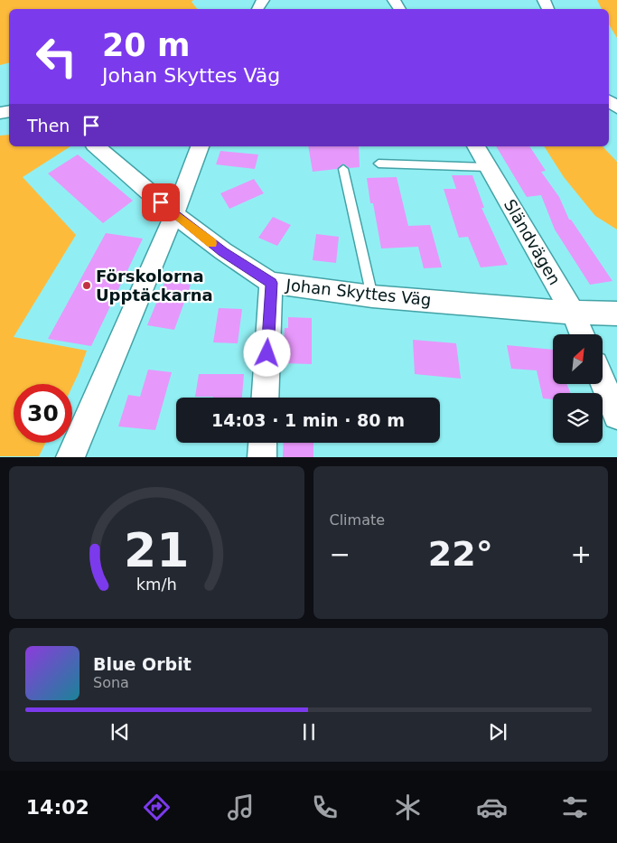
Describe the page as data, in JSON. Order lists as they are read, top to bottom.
{
  "streets": {
    "street": ["Sländvägen", "Johan Skyttes Väg"]
  },
  "crossings": [
    ["Sländvägen", "Johan Skyttes Väg"]
  ],
  "places": ["Förskolorna Upptäckarna"],
  "north": "top right",
  "page": {
    "turn": ["20 m", "Johan Skyttes Väg"],
    "then": "Then",
    "limit": "30",
    "trip": "14:03 · 1 min · 80 m",
    "tile": "Climate",
    "heat": ["−", "22°", "+"],
    "song": ["Blue Orbit", "Sona"],
    "tabs": "14:02",
    "gauge": ["21", "km/h"]
  }
}
